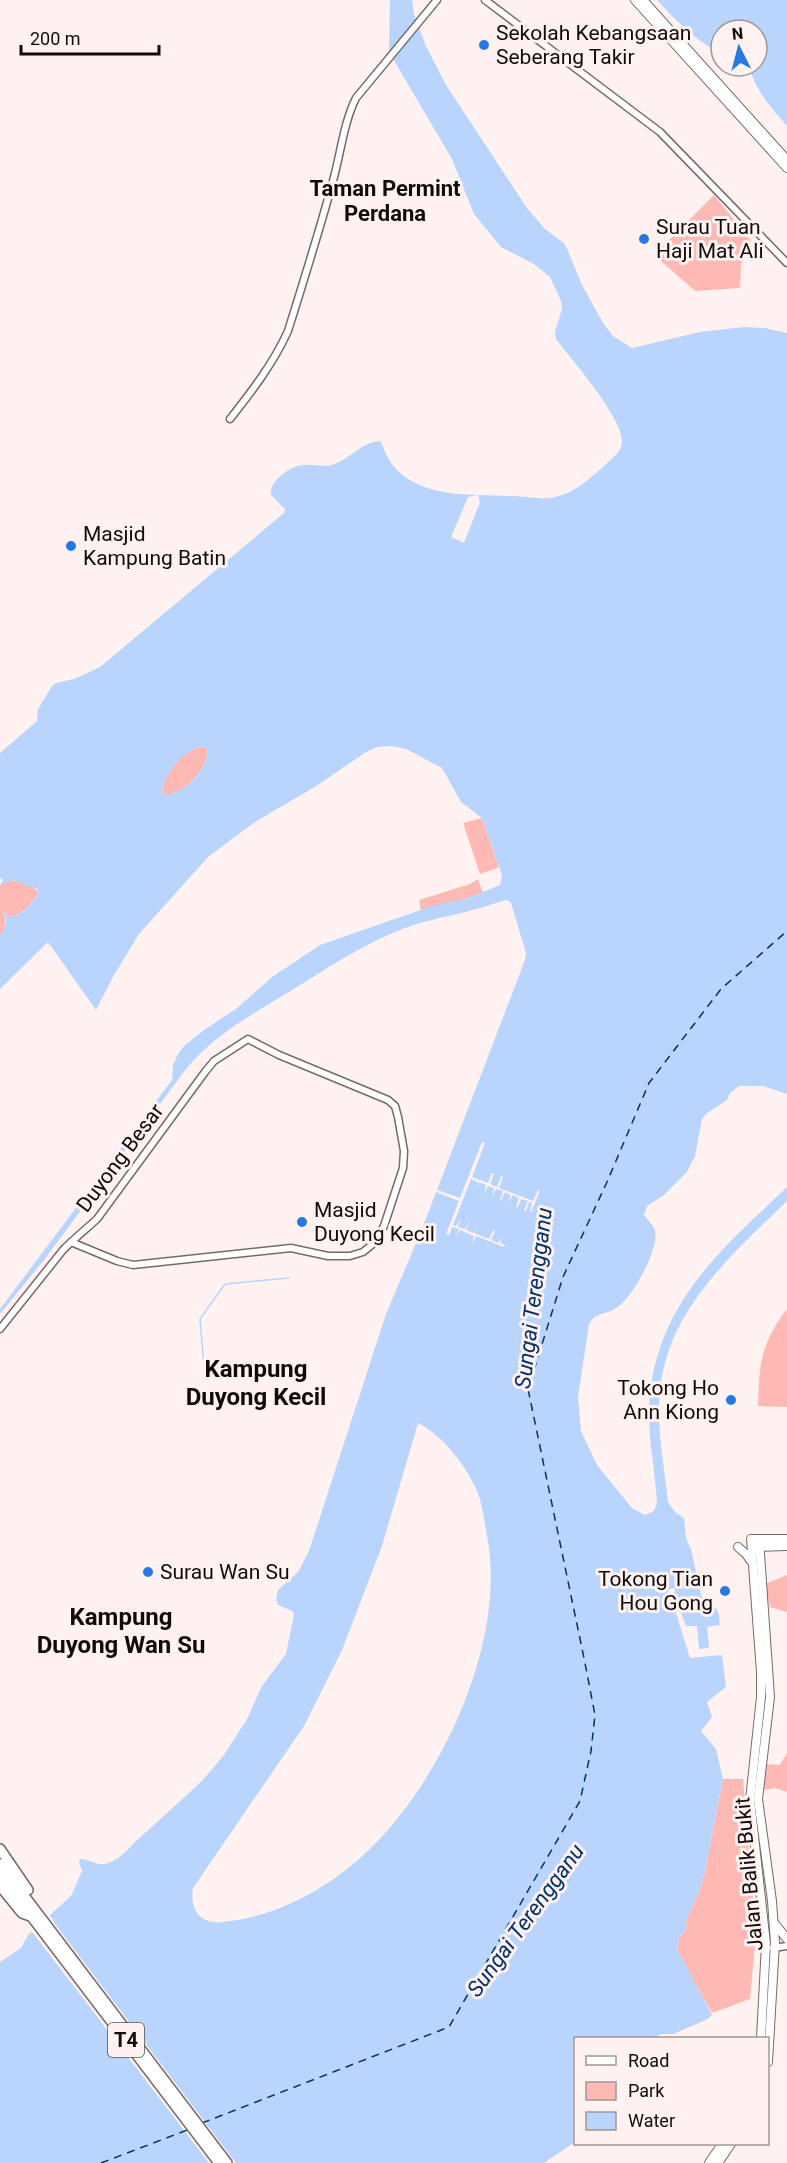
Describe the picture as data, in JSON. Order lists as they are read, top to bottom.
{
  "streets": {
    "highway": ["T4"],
    "main road": ["Jalan Balik Bukit"],
    "street": ["Duyong Besar"]
  },
  "districts": ["Taman Permint Perdana", "Kampung Duyong Kecil", "Kampung Duyong Wan Su"],
  "water": ["Sungai Terengganu"],
  "places": [
    "Sekolah Kebangsaan Seberang Takir",
    "Surau Tuan Haji Mat Ali",
    "Masjid Kampung Batin",
    "Masjid Duyong Kecil",
    "Tokong Ho Ann Kiong",
    "Surau Wan Su",
    "Tokong Tian Hou Gong"
  ],
  "legend": ["Road", "Park", "Water"],
  "scale_bar": "200 m",
  "north": "top"
}
